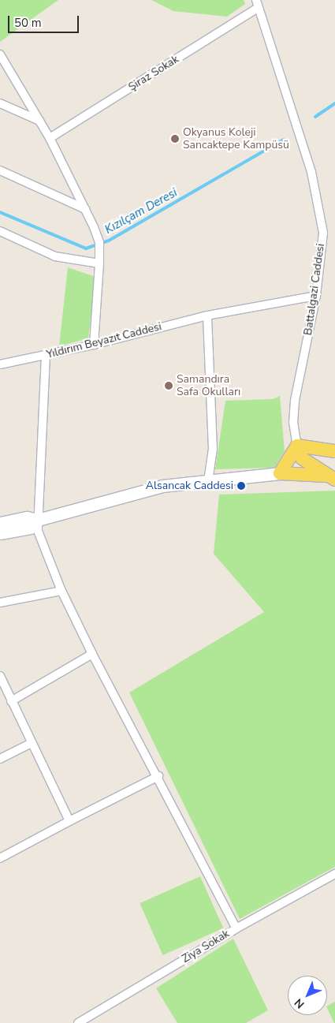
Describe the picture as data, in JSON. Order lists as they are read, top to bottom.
{
  "streets": {
    "street": [
      "Şiraz Sokak",
      "Battalgazi Caddesi",
      "Yıldırım Beyazıt Caddesi",
      "Ziya Sokak"
    ]
  },
  "crossings": [
    ["Şiraz Sokak", "Battalgazi Caddesi"],
    ["Battalgazi Caddesi", "Yıldırım Beyazıt Caddesi"]
  ],
  "water": ["Kızılçam Deresi"],
  "places": ["Okyanus Koleji Sancaktepe Kampüsü", "Samandıra Safa Okulları", "Alsancak Caddesi"],
  "scale_bar": "50 m",
  "north": "bottom left"
}
